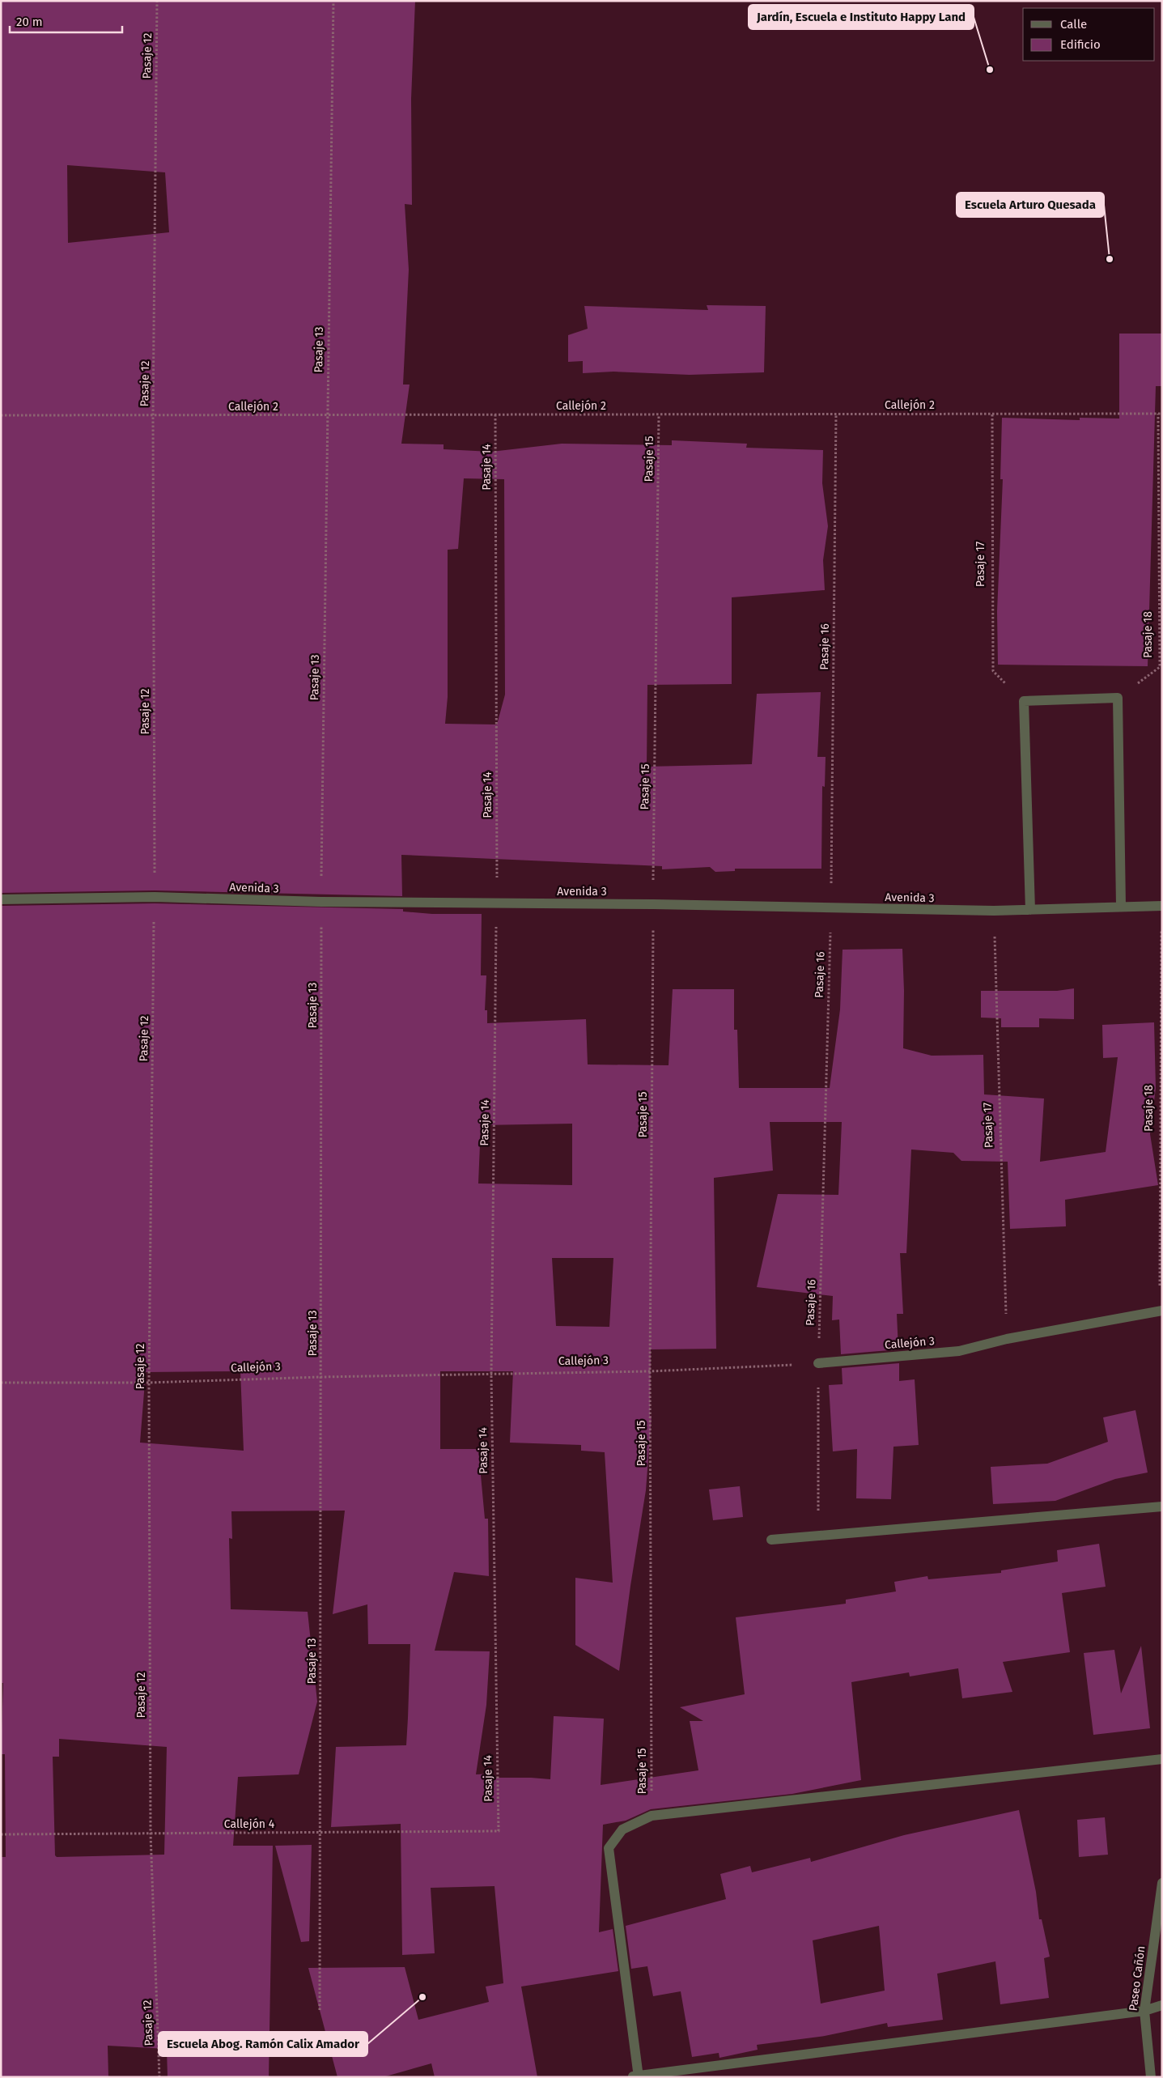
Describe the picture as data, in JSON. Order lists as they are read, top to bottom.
{
  "streets": {
    "street": ["Avenida 3", "Callejón 3", "Paseo Cañón"],
    "path": [
      "Pasaje 12",
      "Pasaje 13",
      "Callejón 2",
      "Pasaje 15",
      "Pasaje 14",
      "Pasaje 17",
      "Pasaje 18",
      "Pasaje 16",
      "Callejón 4"
    ]
  },
  "crossings": [
    ["Pasaje 12", "Callejón 2"],
    ["Pasaje 12", "Avenida 3"],
    ["Pasaje 12", "Callejón 3"],
    ["Pasaje 12", "Callejón 4"],
    ["Pasaje 13", "Callejón 2"],
    ["Pasaje 13", "Avenida 3"],
    ["Pasaje 13", "Callejón 3"],
    ["Pasaje 13", "Callejón 4"],
    ["Callejón 2", "Pasaje 15"],
    ["Callejón 2", "Pasaje 14"],
    ["Callejón 2", "Pasaje 17"],
    ["Callejón 2", "Pasaje 18"],
    ["Callejón 2", "Pasaje 16"],
    ["Pasaje 15", "Avenida 3"],
    ["Pasaje 15", "Callejón 3"],
    ["Pasaje 14", "Avenida 3"],
    ["Pasaje 14", "Callejón 3"],
    ["Pasaje 14", "Callejón 4"],
    ["Pasaje 17", "Avenida 3"],
    ["Pasaje 17", "Callejón 3"],
    ["Pasaje 18", "Avenida 3"],
    ["Pasaje 18", "Callejón 3"],
    ["Pasaje 16", "Avenida 3"],
    ["Pasaje 16", "Callejón 3"]
  ],
  "places": ["Jardín, Escuela e Instituto Happy Land", "Escuela Arturo Quesada", "Escuela Abog. Ramón Calix Amador"],
  "legend": ["Calle", "Edificio"],
  "scale_bar": "20 m"
}
